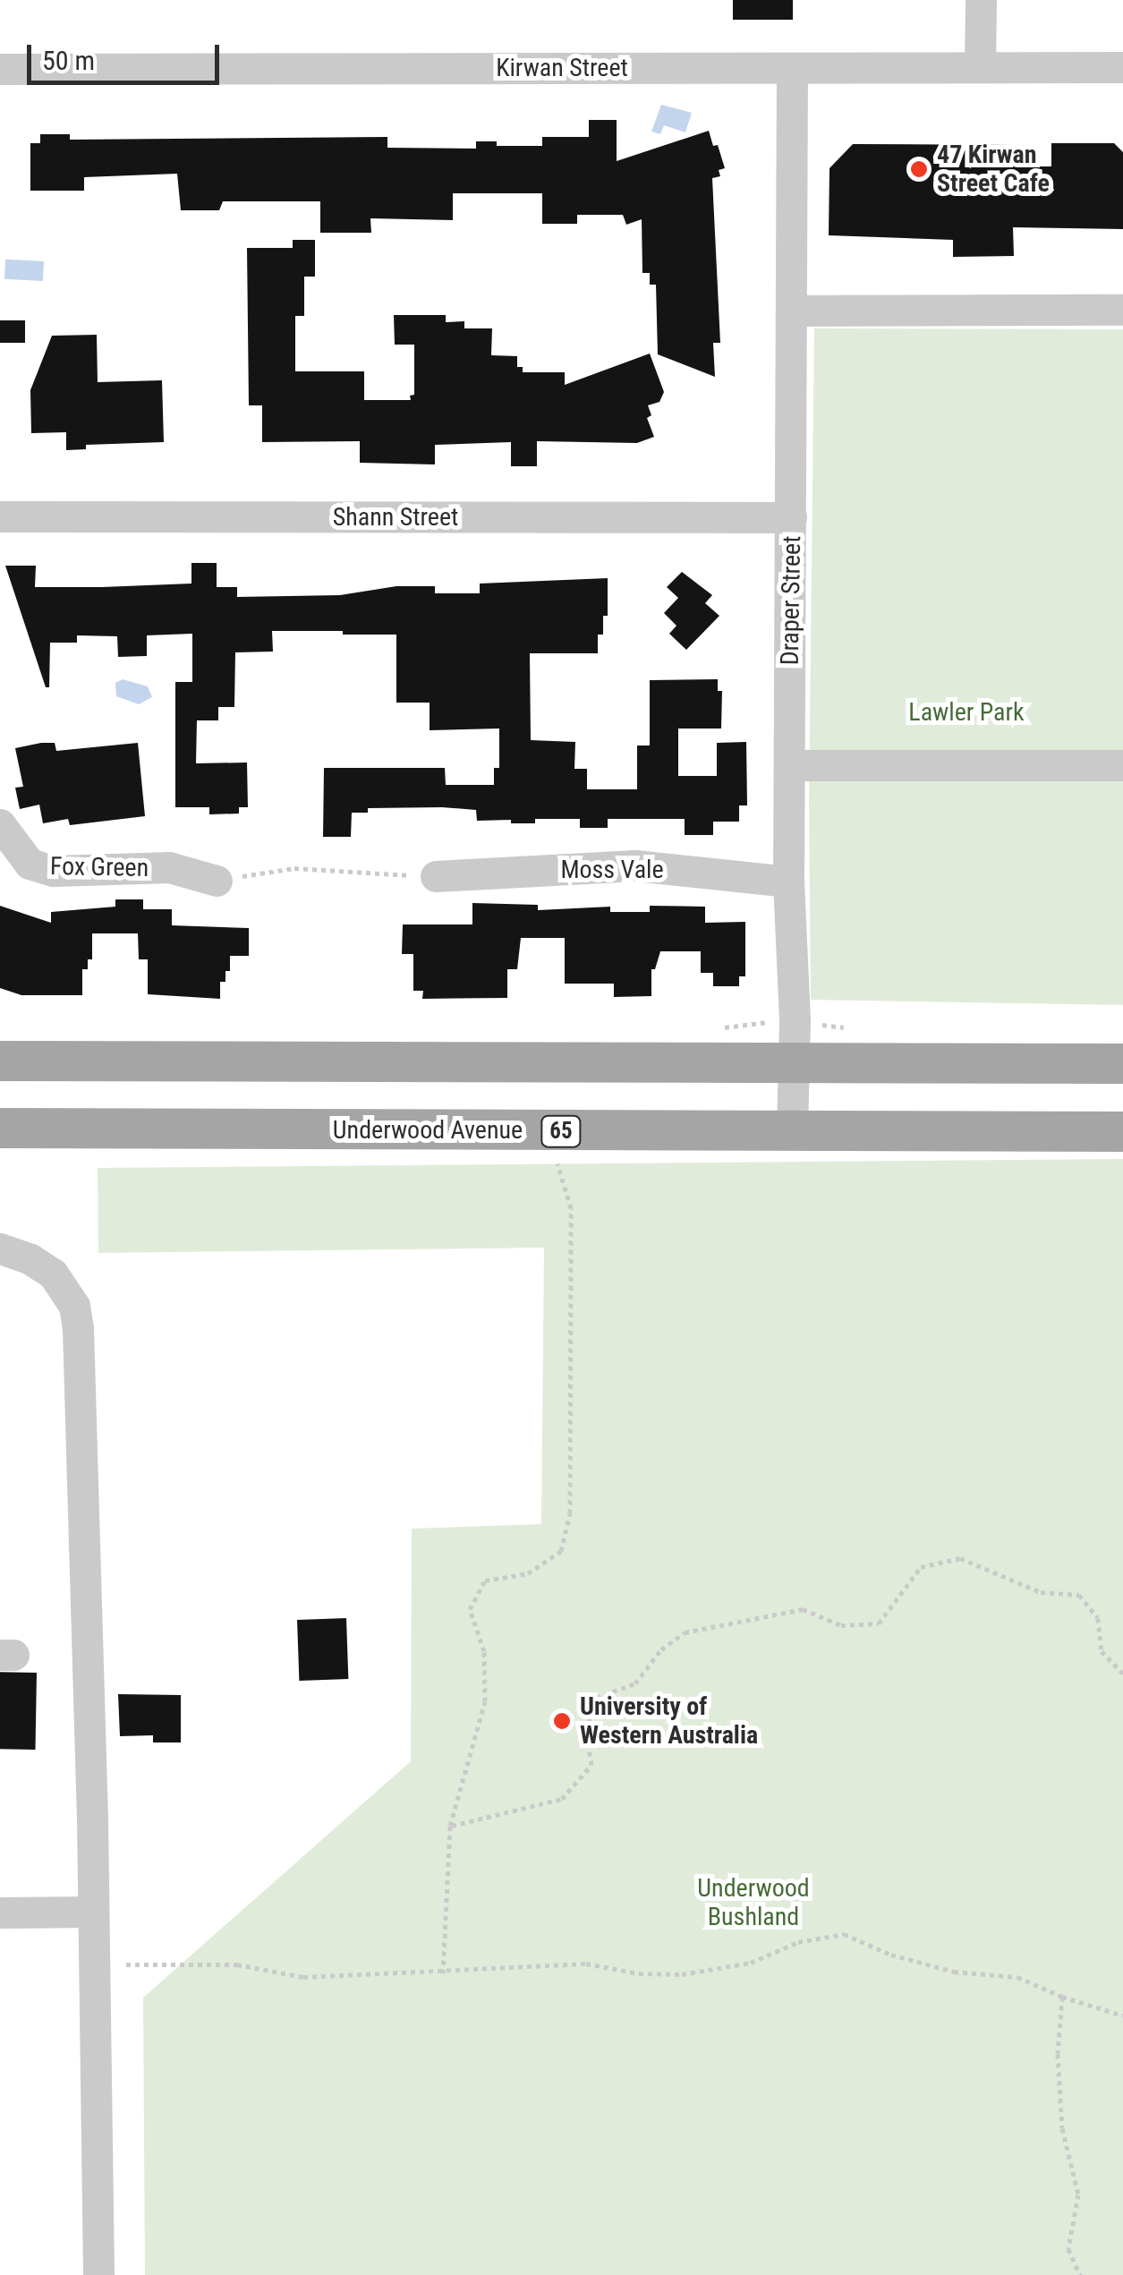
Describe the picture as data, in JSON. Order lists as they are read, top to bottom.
{
  "streets": {
    "main road": ["Underwood Avenue", "65"],
    "street": [
      "Kirwan Street",
      "Shann Street",
      "Draper Street",
      "Fox Green",
      "Moss Vale"
    ]
  },
  "crossings": [
    ["Kirwan Street", "Draper Street"],
    ["Shann Street", "Draper Street"],
    ["Draper Street", "Moss Vale"],
    ["Draper Street", "Underwood Avenue"]
  ],
  "parks": ["Lawler Park", "Underwood Bushland"],
  "places": ["47 Kirwan Street Cafe", "University of Western Australia"],
  "scale_bar": "50 m"
}
